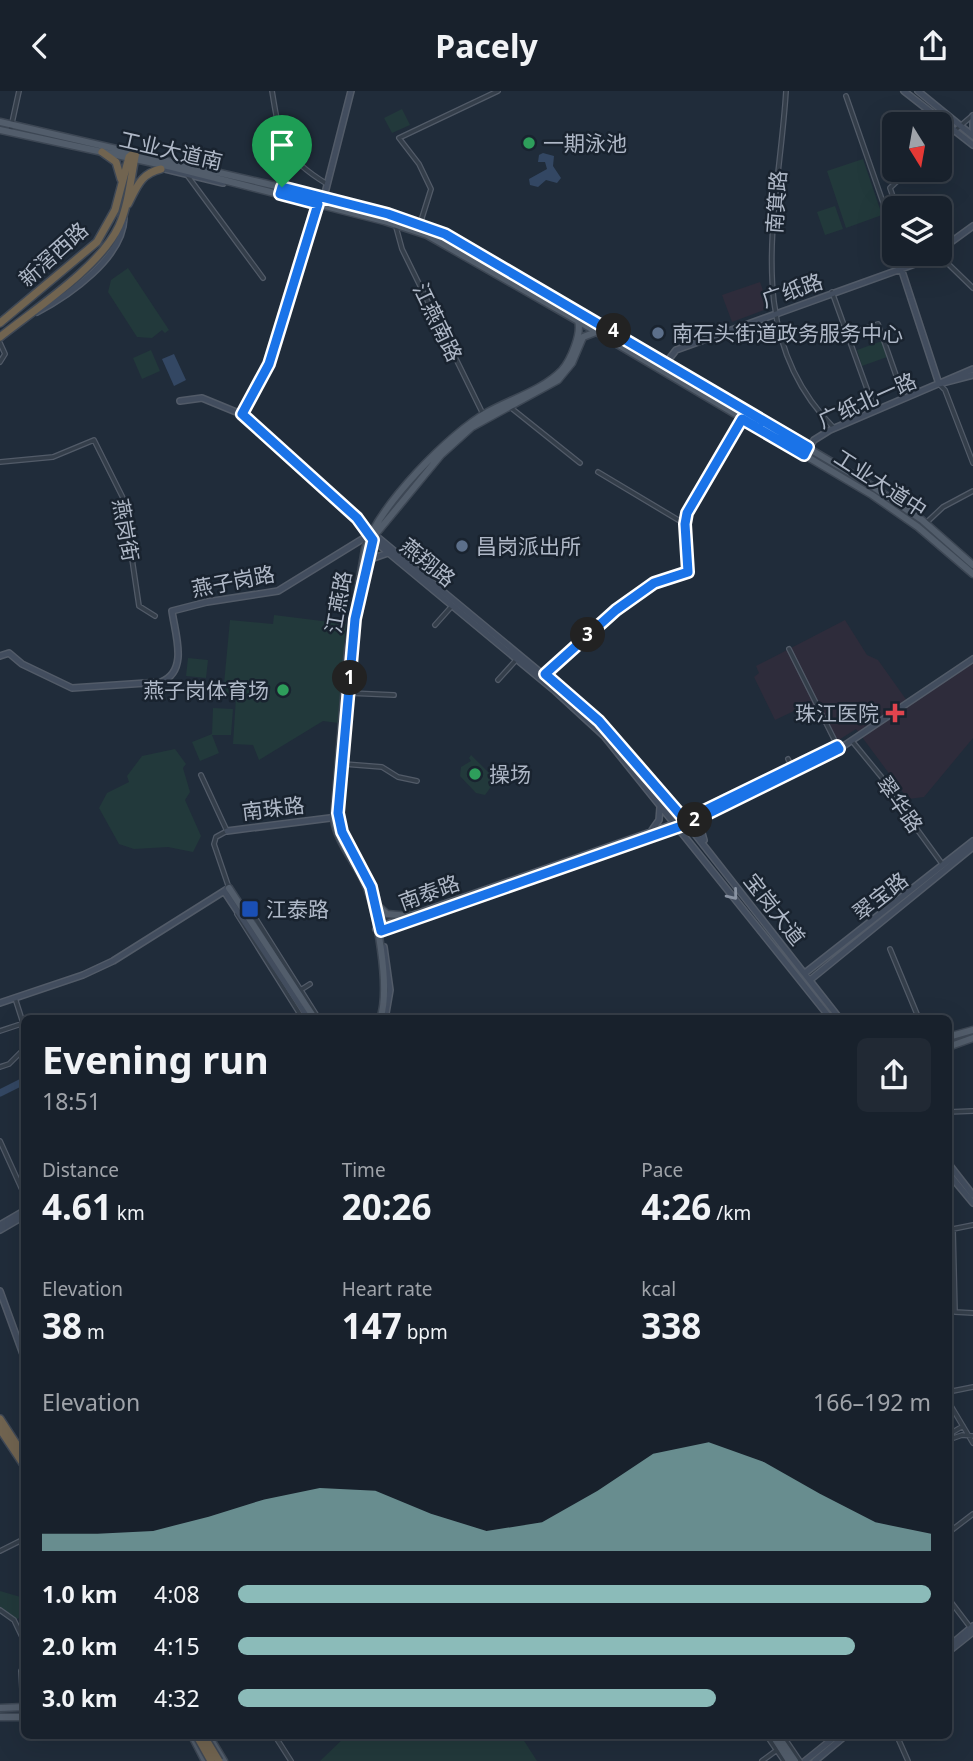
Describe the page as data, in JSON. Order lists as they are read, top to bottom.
{
  "streets": {
    "highway": ["新滘西路"],
    "main road": [
      "工业大道南",
      "广纸路",
      "广纸北一路",
      "工业大道中",
      "燕翔路",
      "燕子岗路",
      "江燕路",
      "南珠路",
      "南泰路",
      "翠宝路",
      "宝岗大道"
    ],
    "street": [
      "南箕路",
      "江燕南路",
      "燕岗街",
      "翠华路"
    ]
  },
  "crossings": [
    ["工业大道南", "新滘西路"],
    ["工业大道南", "工业大道中"],
    ["南箕路", "广纸路"],
    ["江燕南路", "工业大道中"],
    ["江燕南路", "江燕路"],
    ["工业大道中", "江燕路"],
    ["燕翔路", "燕子岗路"],
    ["燕翔路", "江燕路"],
    ["燕翔路", "南泰路"],
    ["燕翔路", "宝岗大道"],
    ["燕子岗路", "江燕路"],
    ["江燕路", "南珠路"],
    ["江燕路", "南泰路"],
    ["翠华路", "南泰路"],
    ["翠华路", "翠宝路"],
    ["南泰路", "宝岗大道"],
    ["翠宝路", "宝岗大道"]
  ],
  "places": {
    "other": [
      "一期泳池",
      "南石头街道政务服务中心",
      "昌岗派出所",
      "燕子岗体育场",
      "操场"
    ],
    "health": ["珠江医院"],
    "transit": ["江泰路"]
  },
  "north": "bottom",
  "page": {
    "header": "Pacely",
    "pins": [
      "4",
      "3",
      "1",
      "2"
    ],
    "heading": ["Evening run", "18:51"],
    "stats": [
      ["Distance", "4.61 km"],
      ["Time", "20:26"],
      ["Pace", "4:26 /km"],
      ["Elevation", "38 m"],
      ["Heart rate", "147 bpm"],
      ["kcal", "338"]
    ],
    "chart": ["Elevation", "166–192 m"],
    "list": [
      {
        "name": "1.0 km",
        "note": "4:08"
      },
      {
        "name": "2.0 km",
        "note": "4:15"
      },
      {
        "name": "3.0 km",
        "note": "4:32"
      }
    ]
  }
}
